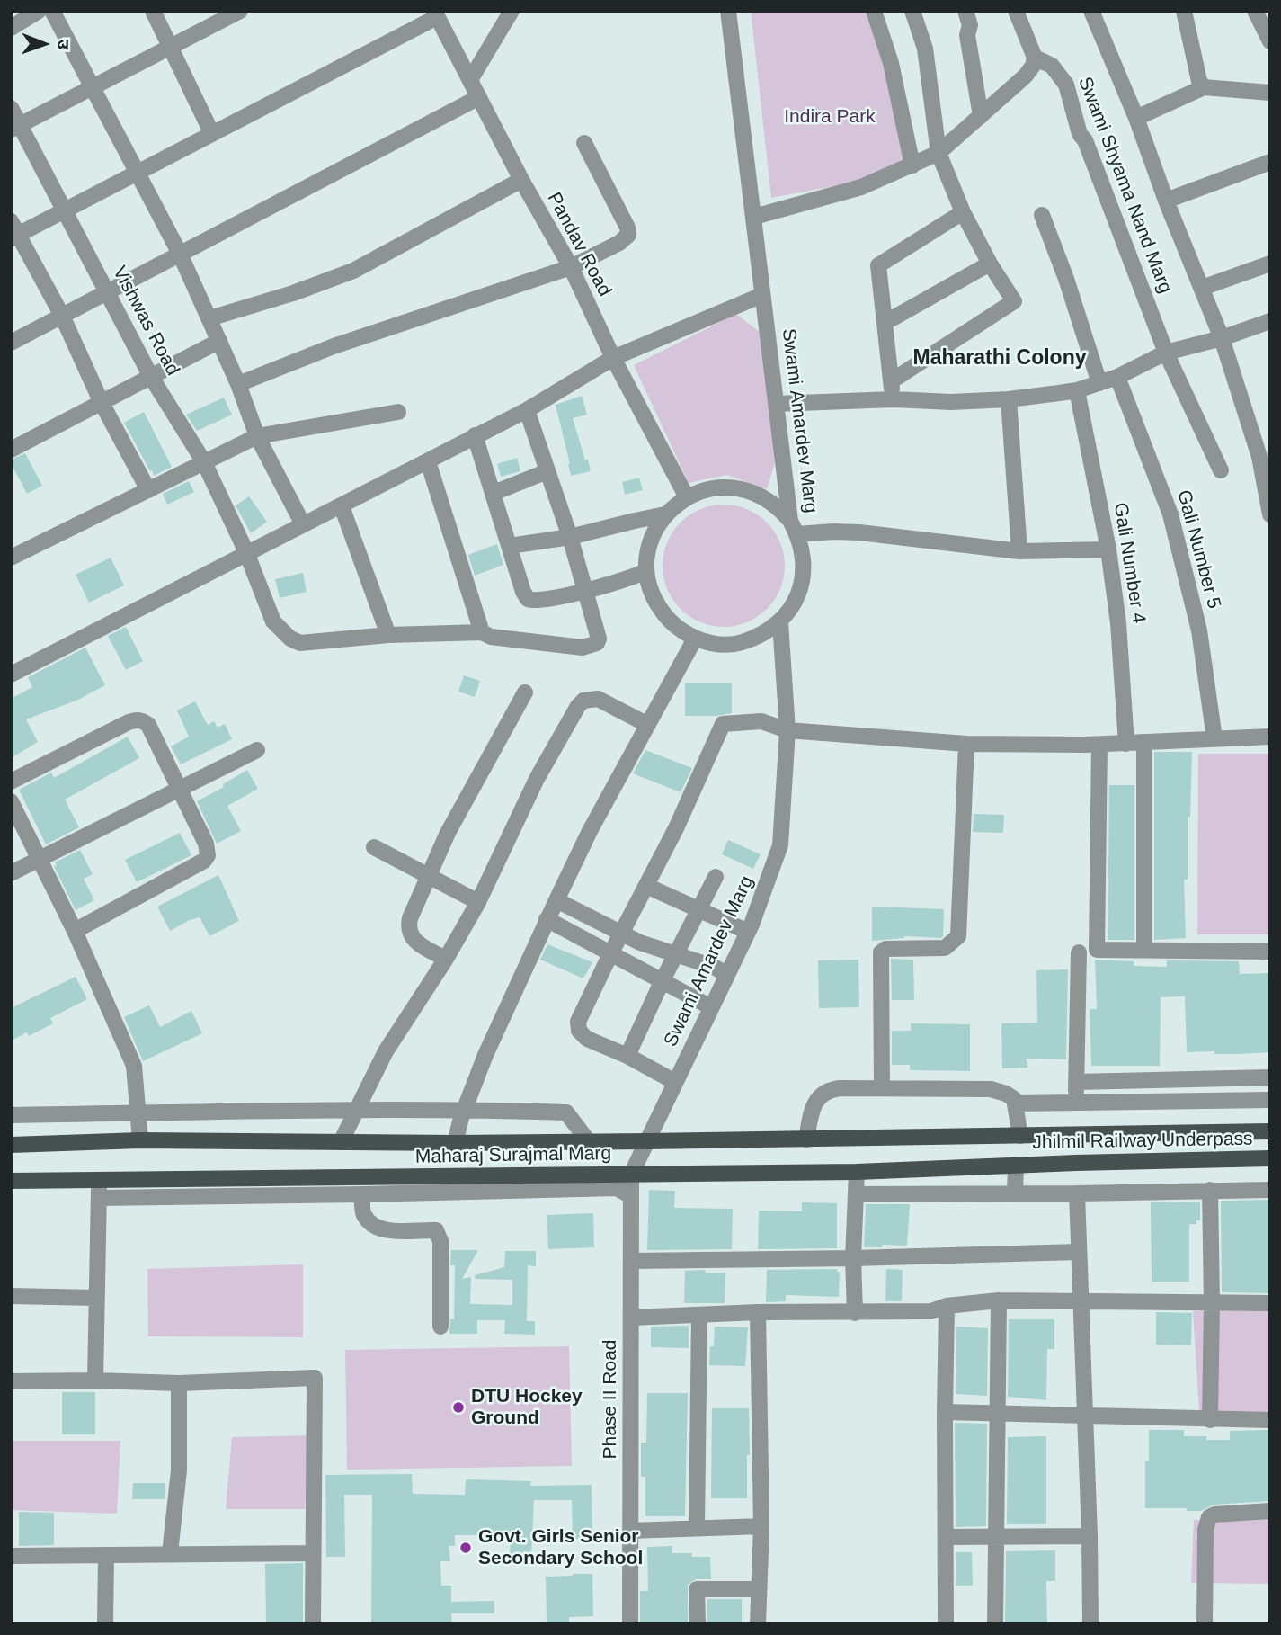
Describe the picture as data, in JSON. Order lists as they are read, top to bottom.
{
  "streets": {
    "main road": ["Jhilmil Railway Underpass", "Maharaj Surajmal Marg"],
    "street": [
      "Swami Shyama Nand Marg",
      "Pandav Road",
      "Vishwas Road",
      "Swami Amardev Marg",
      "Gali Number 5",
      "Gali Number 4",
      "Phase II Road"
    ]
  },
  "crossings": [
    ["Pandav Road", "Swami Amardev Marg"],
    ["Swami Amardev Marg", "Jhilmil Railway Underpass"],
    ["Swami Amardev Marg", "Maharaj Surajmal Marg"],
    ["Swami Amardev Marg", "Phase II Road"],
    ["Jhilmil Railway Underpass", "Maharaj Surajmal Marg"],
    ["Maharaj Surajmal Marg", "Phase II Road"]
  ],
  "districts": ["Maharathi Colony"],
  "parks": ["Indira Park"],
  "places": ["DTU Hockey Ground", "Govt. Girls Senior Secondary School"],
  "north": "right"
}
